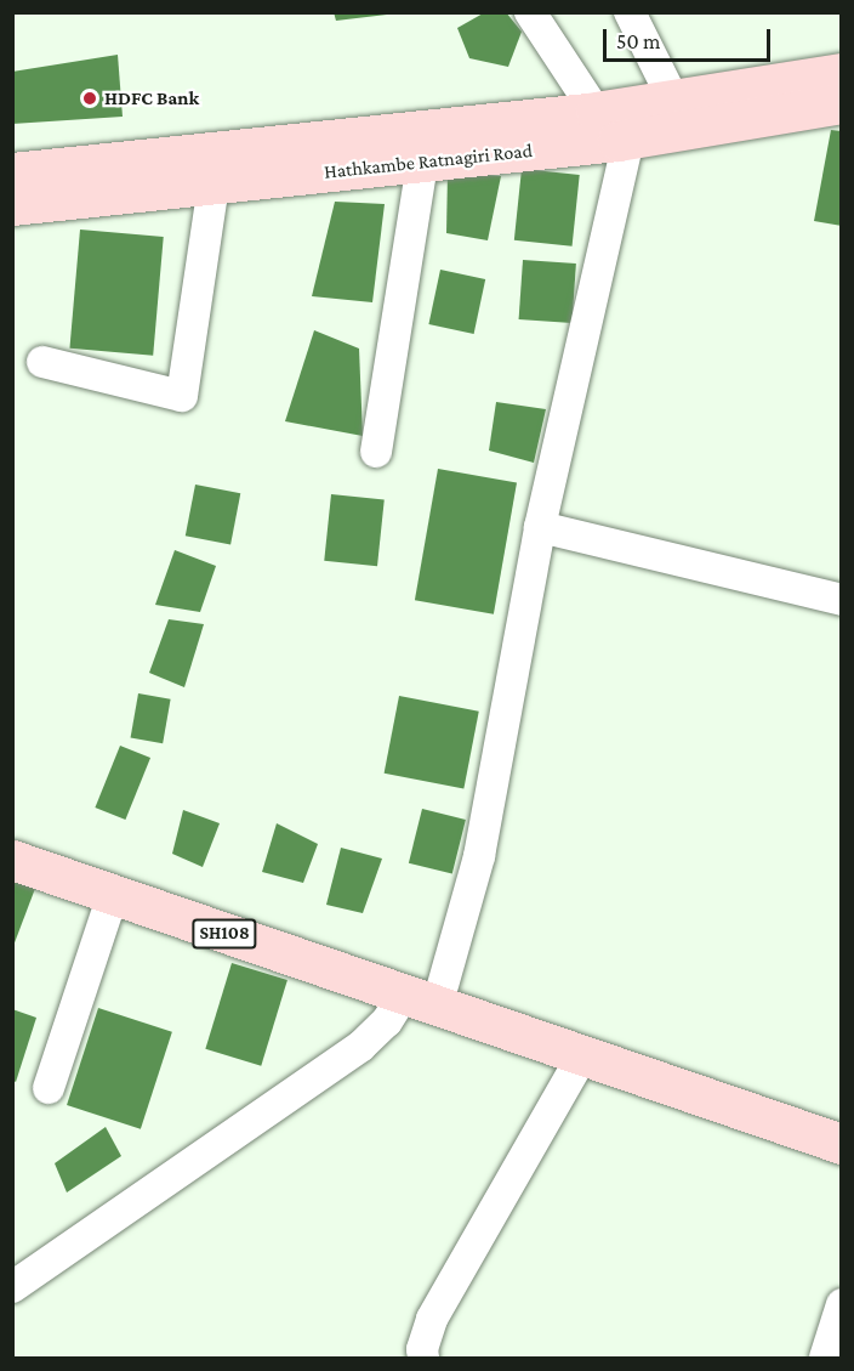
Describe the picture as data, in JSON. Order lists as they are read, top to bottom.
{
  "streets": {
    "main road": ["Hathkambe Ratnagiri Road", "SH108"]
  },
  "places": ["HDFC Bank"],
  "scale_bar": "50 m"
}
